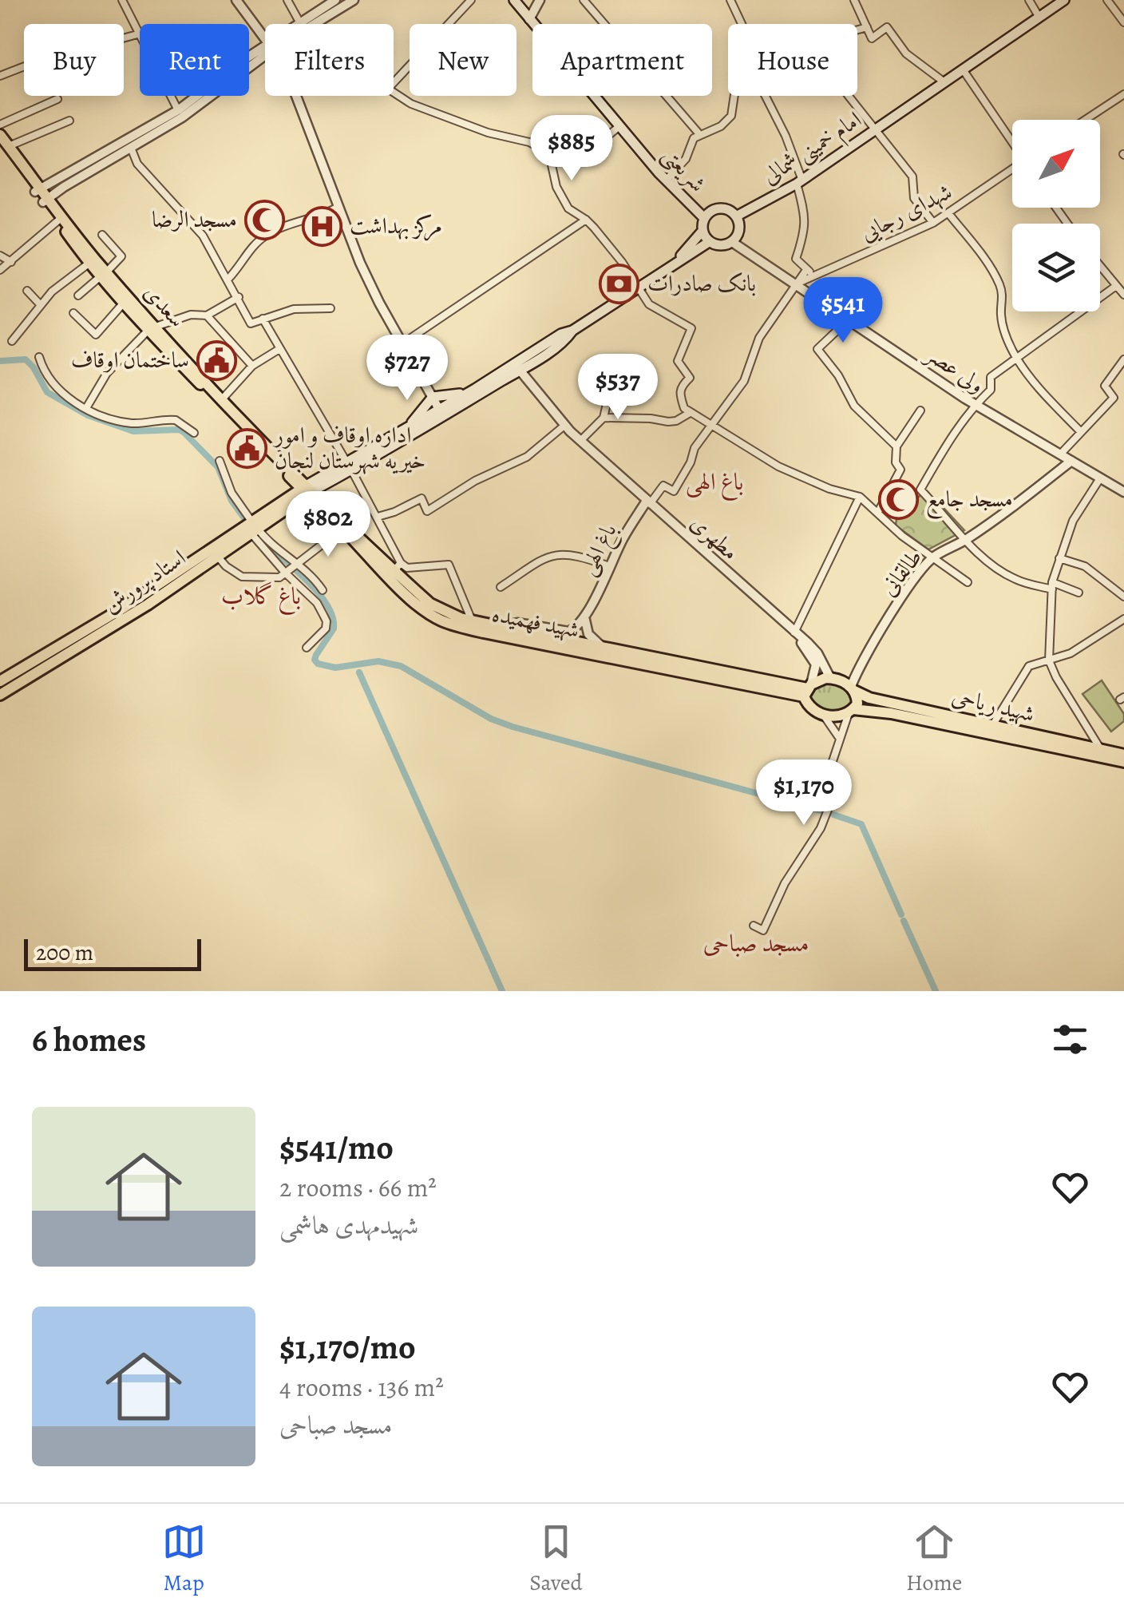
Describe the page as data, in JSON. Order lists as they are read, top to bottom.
{
  "streets": {
    "main road": [
      "امام خمینی شمالی",
      "شریعتی",
      "سعدی",
      "استاد پرورش",
      "شهید فهمیده",
      "شهید ریاحی"
    ],
    "street": [
      "شهدای رجایی",
      "ولی عصر",
      "مطهری",
      "باغ الهی",
      "طالقانی"
    ]
  },
  "crossings": [
    ["امام خمینی شمالی", "شریعتی"],
    ["امام خمینی شمالی", "ولی عصر"],
    ["شریعتی", "ولی عصر"],
    ["شهدای رجایی", "ولی عصر"],
    ["سعدی", "استاد پرورش"],
    ["سعدی", "شهید فهمیده"],
    ["ولی عصر", "طالقانی"],
    ["مطهری", "باغ الهی"],
    ["طالقانی", "شهید ریاحی"],
    ["استاد پرورش", "شهید فهمیده"]
  ],
  "districts": ["باغ الهی", "باغ گلاب", "مسجد صباحی"],
  "places": {
    "mosque": ["مسجد الرضا", "مسجد جامع"],
    "hospital": ["مرکز بهداشت"],
    "bank": ["بانک صادرات"],
    "public building": ["ساختمان اوقاف", "اداره اوقاف و امور خیریه شهرستان لنجان"]
  },
  "scale_bar": "200 m",
  "north": "top right",
  "page": {
    "chip": [
      "Buy",
      "Rent",
      "Filters",
      "New",
      "Apartment",
      "House"
    ],
    "price": [
      "$885",
      "$541",
      "$727",
      "$537",
      "$802",
      "$1,170"
    ],
    "scale": "200 m",
    "heading": "6 homes",
    "list": [
      {
        "name": "$541/mo",
        "note": "2 rooms · 66 m² · شهیدمهدی هاشمی"
      },
      {
        "name": "$1,170/mo",
        "note": "4 rooms · 136 m² · مسجد صباحی"
      }
    ],
    "tabs": ["Map", "Saved", "Home"]
  }
}
